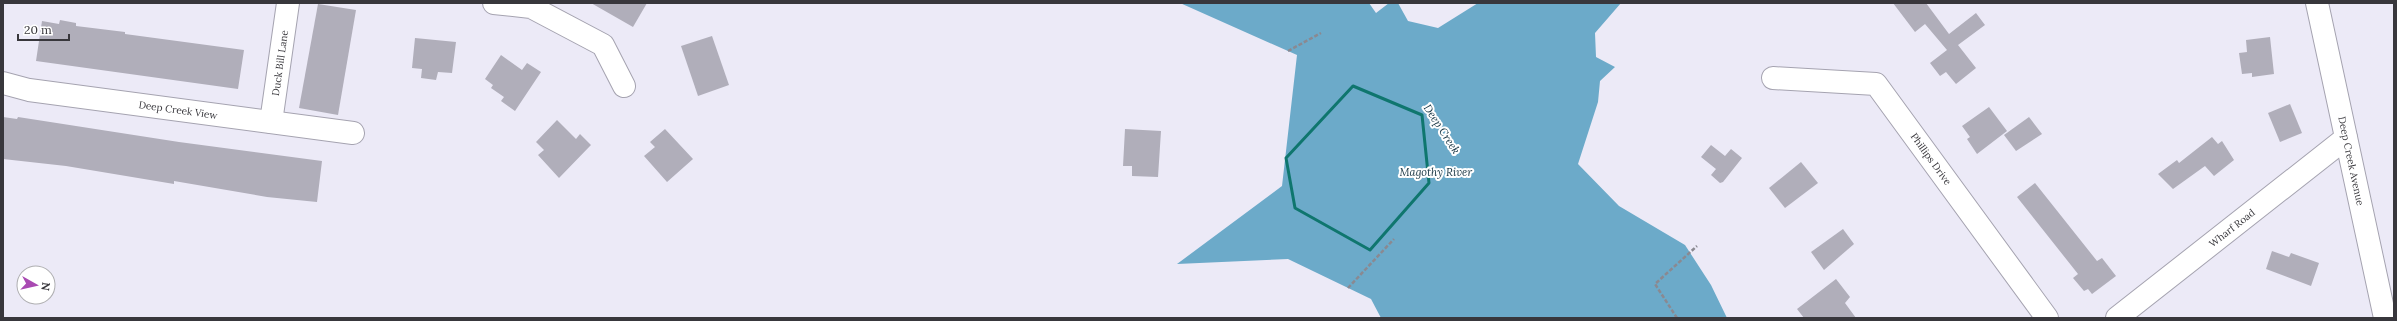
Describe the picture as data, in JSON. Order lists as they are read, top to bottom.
{
  "streets": {
    "street": [
      "Duck Bill Lane",
      "Deep Creek View",
      "Phillips Drive",
      "Deep Creek Avenue",
      "Wharf Road"
    ]
  },
  "crossings": [
    ["Duck Bill Lane", "Deep Creek View"],
    ["Deep Creek Avenue", "Wharf Road"]
  ],
  "water": ["Deep Creek", "Magothy River"],
  "scale_bar": "20 m",
  "north": "right"
}
